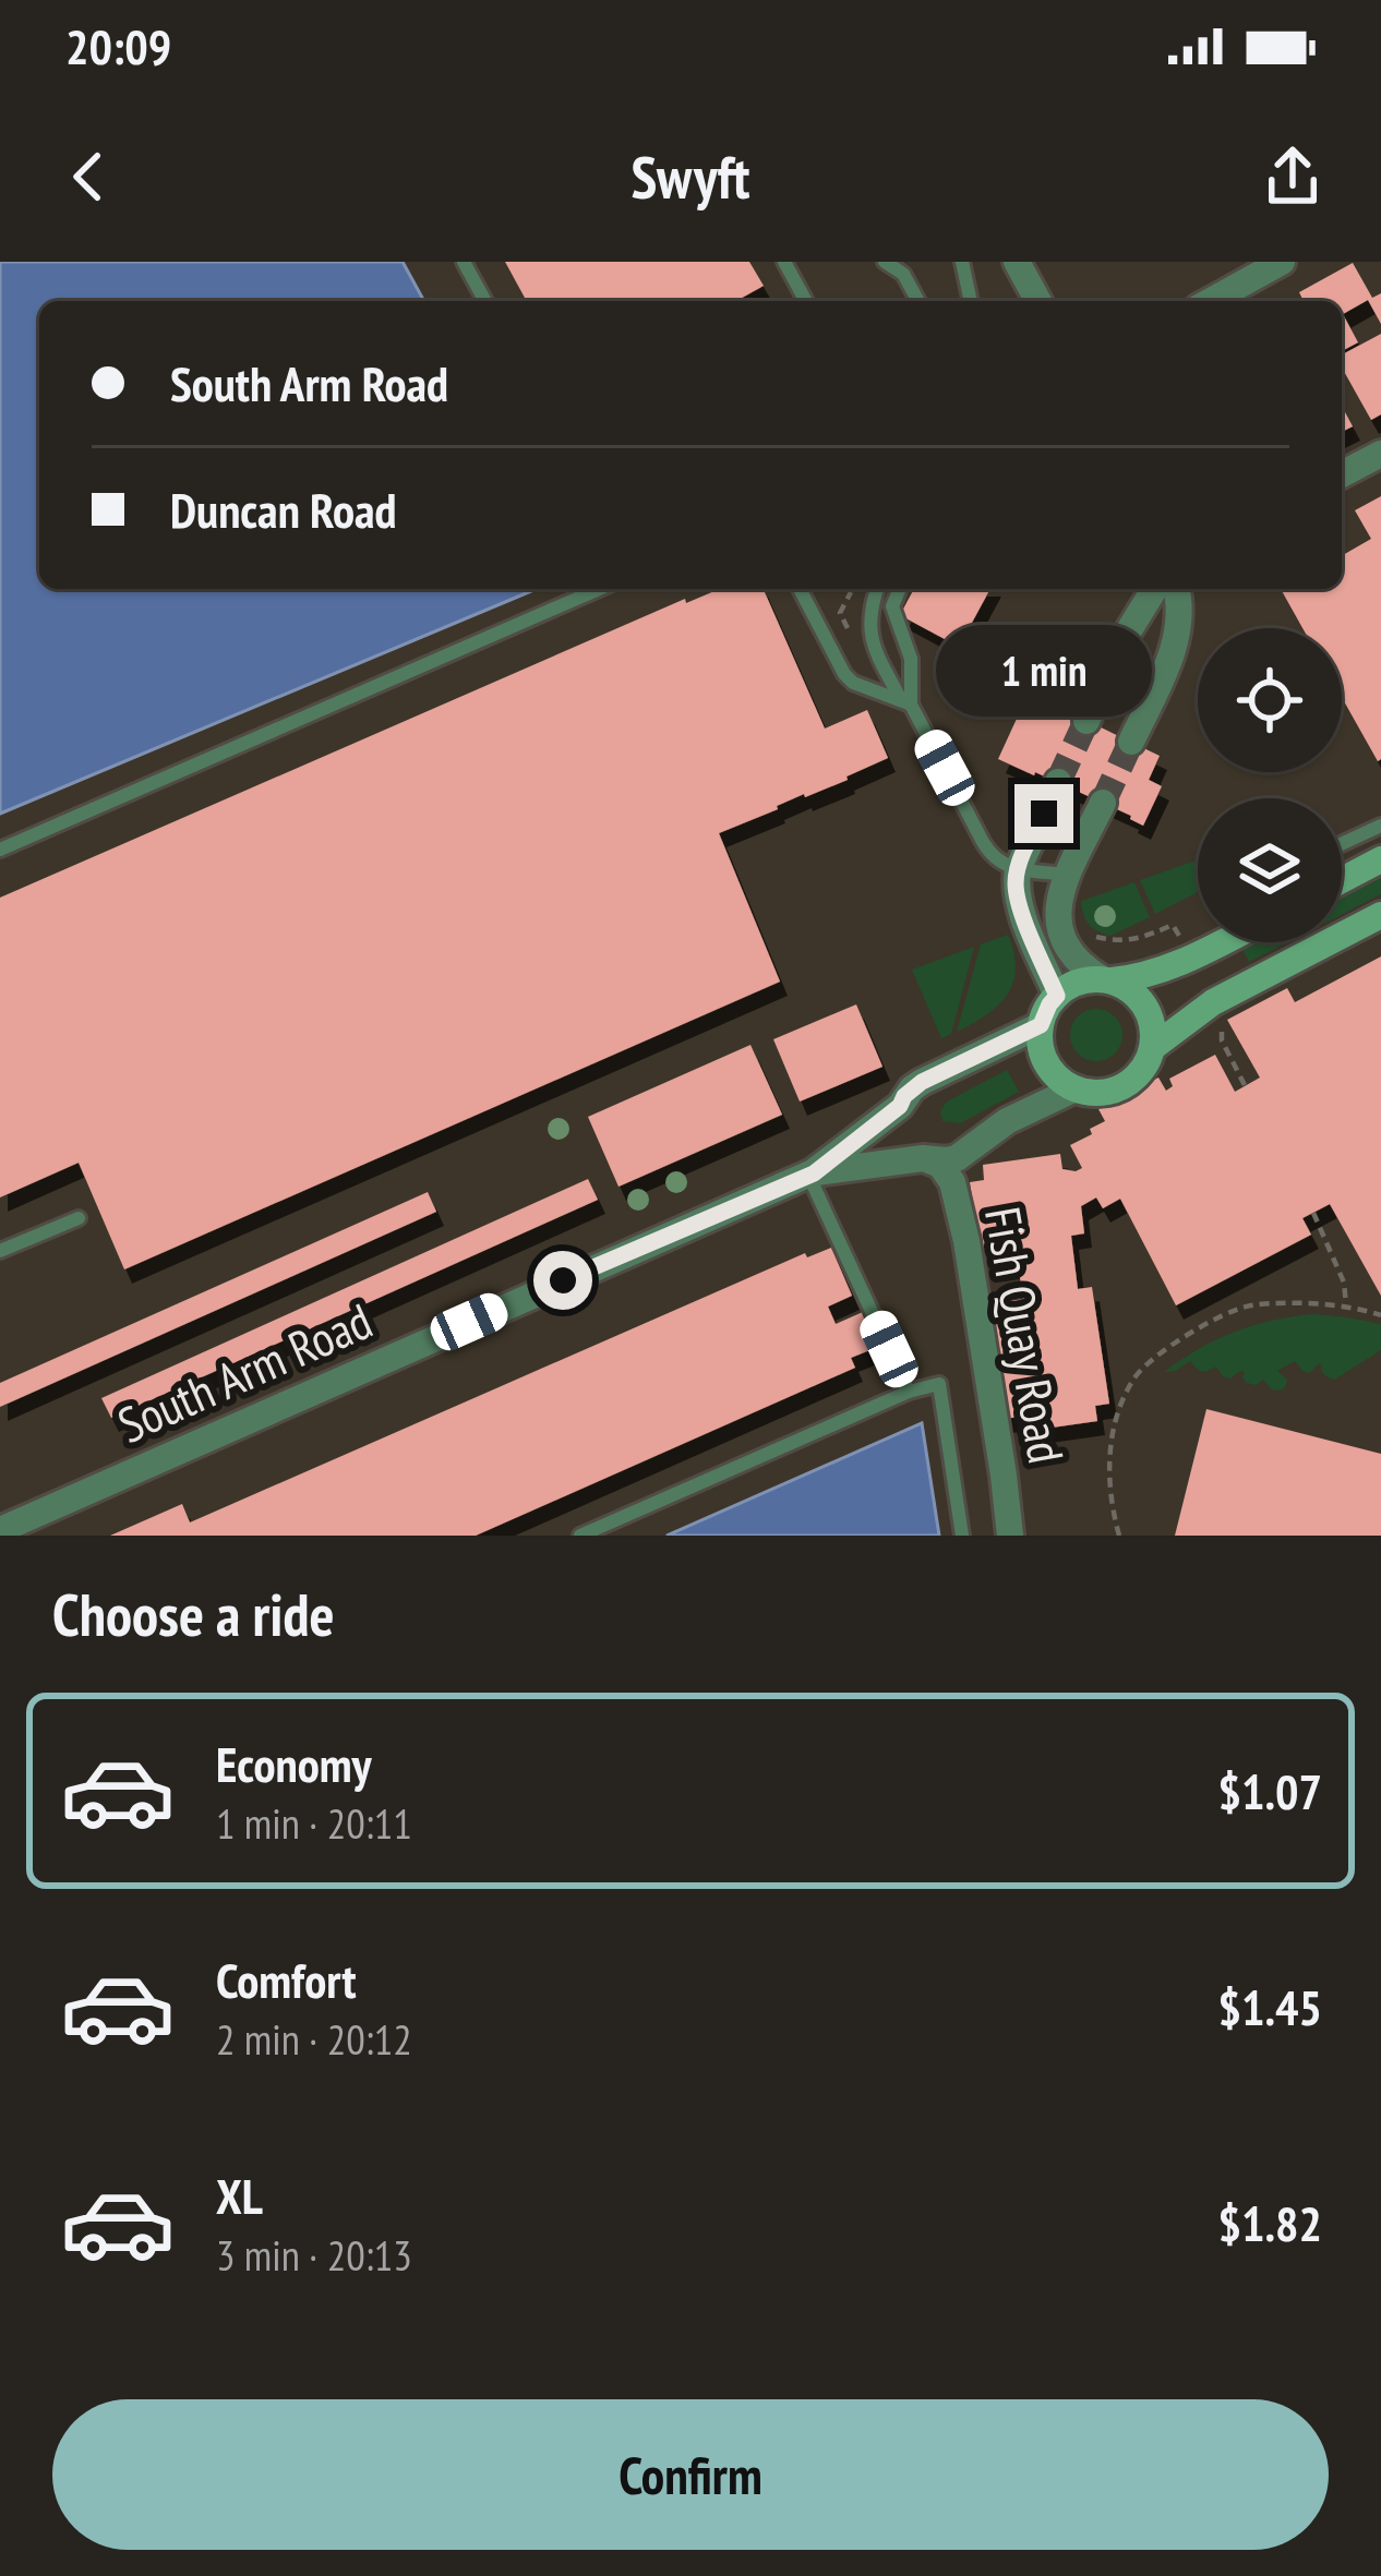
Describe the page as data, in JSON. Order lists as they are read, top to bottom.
{
  "streets": {
    "street": ["Fish Quay Road", "South Arm Road"]
  },
  "crossings": [
    ["Fish Quay Road", "South Arm Road"]
  ],
  "page": {
    "status": "20:09",
    "header": "Swyft",
    "banner": ["South Arm Road", "Duncan Road"],
    "bubble": "1 min",
    "heading": "Choose a ride",
    "list": [
      {
        "name": "Economy",
        "note": "1 min · 20:11",
        "value": "$1.07"
      },
      {
        "name": "Comfort",
        "note": "2 min · 20:12",
        "value": "$1.45"
      },
      {
        "name": "XL",
        "note": "3 min · 20:13",
        "value": "$1.82"
      }
    ],
    "buttons": "Confirm"
  }
}
